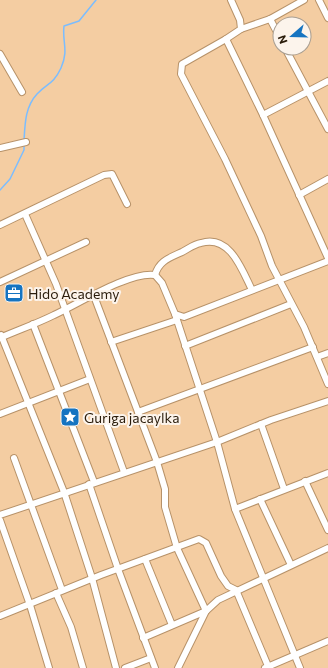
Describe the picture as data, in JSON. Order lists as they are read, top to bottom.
{
  "places": {
    "office": ["Hido Academy"],
    "place": ["Guriga jacaylka"]
  },
  "north": "left"
}
